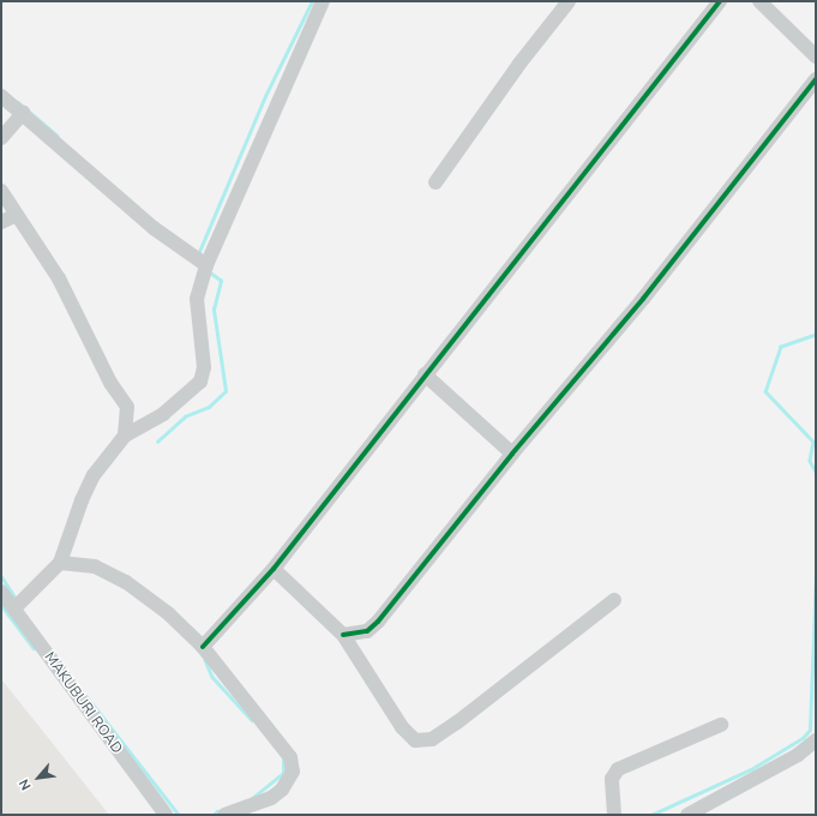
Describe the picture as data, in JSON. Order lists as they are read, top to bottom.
{
  "streets": {
    "street": ["MAKUBURI ROAD"]
  },
  "north": "bottom left"
}
